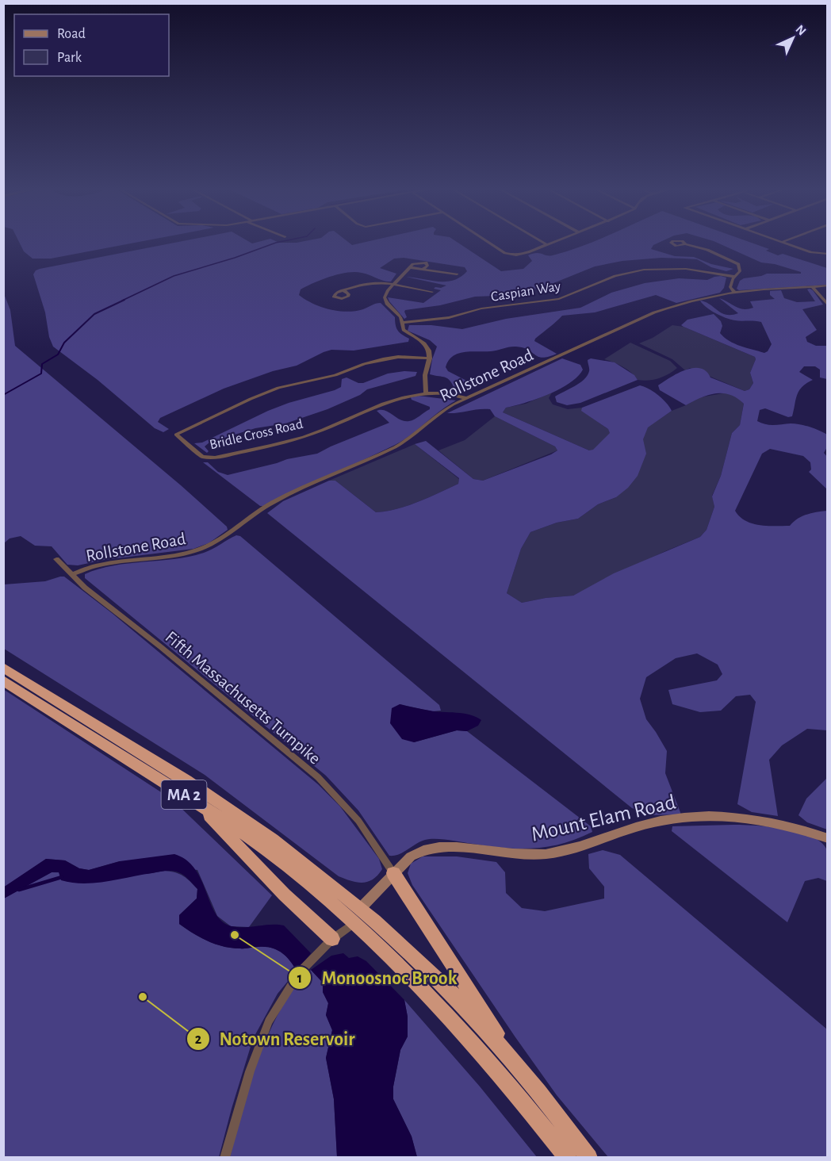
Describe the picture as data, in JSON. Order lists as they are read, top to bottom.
{
  "streets": {
    "highway": ["MA 2"],
    "main road": ["Mount Elam Road"],
    "street": [
      "Caspian Way",
      "Rollstone Road",
      "Bridle Cross Road",
      "Fifth Massachusetts Turnpike"
    ]
  },
  "crossings": [
    ["Rollstone Road", "Bridle Cross Road"],
    ["Rollstone Road", "Fifth Massachusetts Turnpike"],
    ["Fifth Massachusetts Turnpike", "Mount Elam Road"],
    ["MA 2", "Mount Elam Road"]
  ],
  "places": ["Monoosnoc Brook", "Notown Reservoir"],
  "legend": ["Road", "Park"],
  "north": "top right"
}
